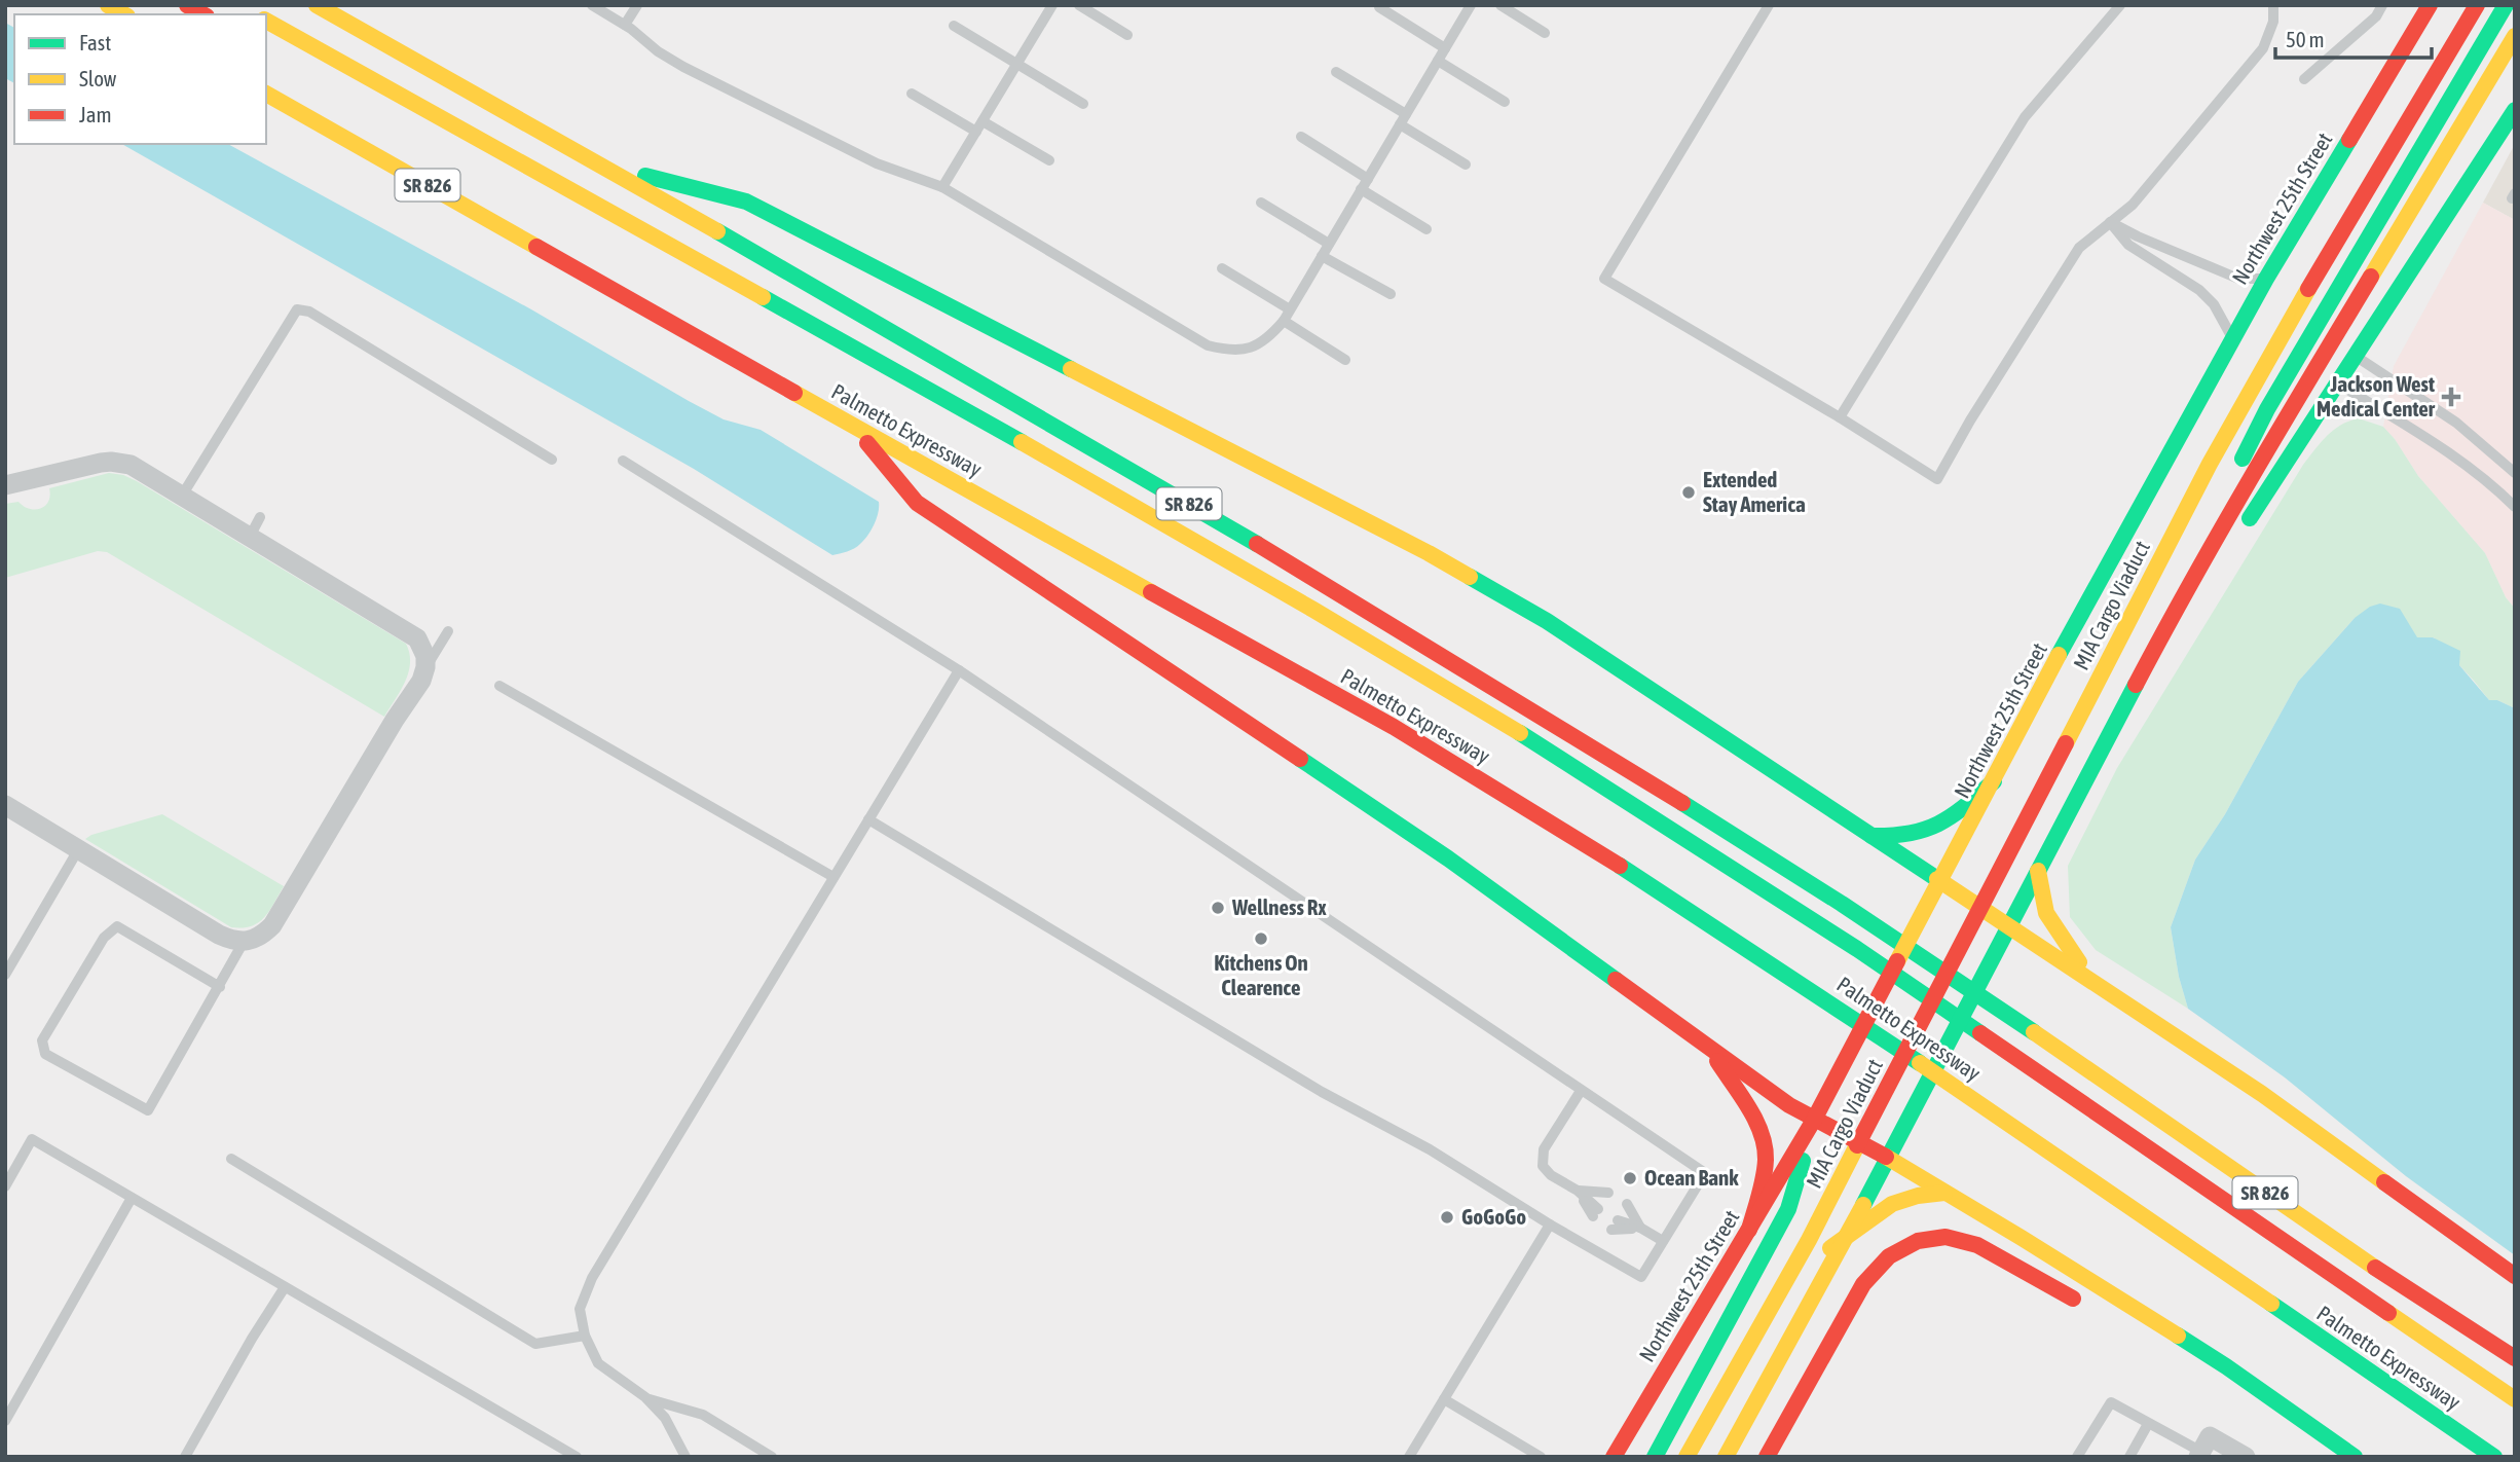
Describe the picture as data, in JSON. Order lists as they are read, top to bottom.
{
  "streets": {
    "main road": [
      "SR 826",
      "Northwest 25th Street",
      "Palmetto Expressway",
      "MIA Cargo Viaduct"
    ]
  },
  "places": {
    "health": ["Jackson West Medical Center"],
    "other": [
      "Extended Stay America",
      "Wellness Rx",
      "Kitchens On Clearence",
      "Ocean Bank",
      "GoGoGo"
    ]
  },
  "legend": ["Fast", "Slow", "Jam"],
  "scale_bar": "50 m"
}
